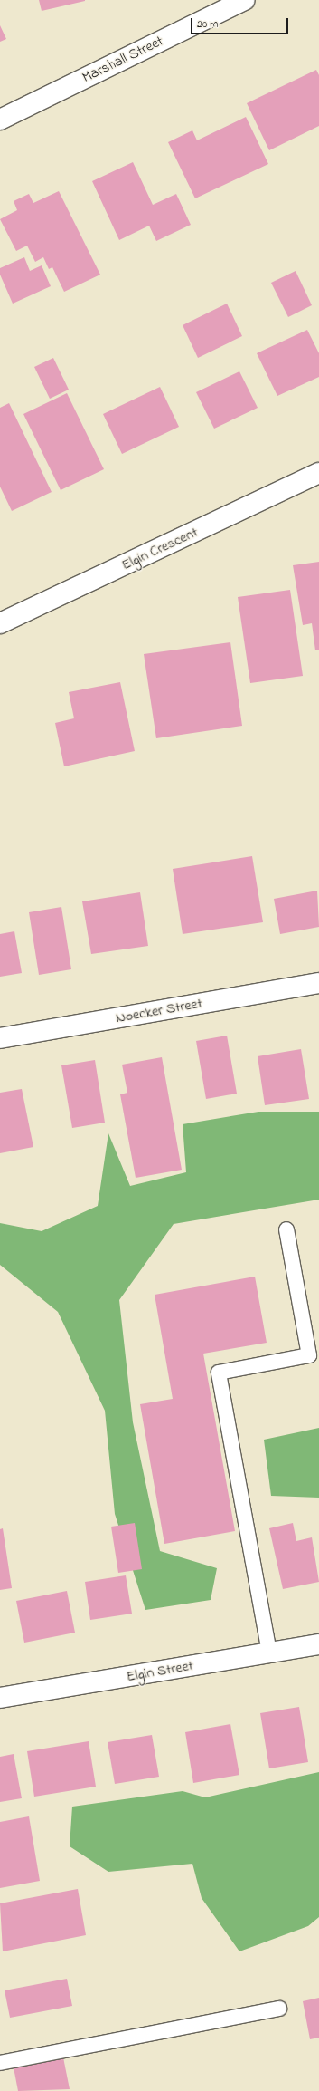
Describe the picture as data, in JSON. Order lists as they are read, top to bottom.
{
  "streets": {
    "street": [
      "Marshall Street",
      "Elgin Crescent",
      "Noecker Street",
      "Elgin Street"
    ]
  },
  "scale_bar": "20 m"
}
